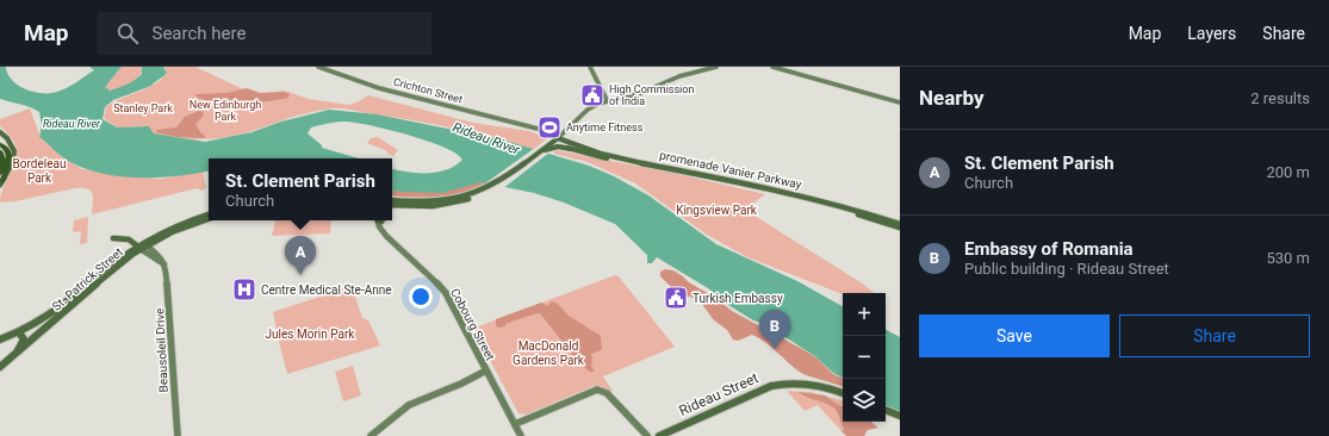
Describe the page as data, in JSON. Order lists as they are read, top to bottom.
{
  "streets": {
    "main road": ["promenade Vanier Parkway", "St. Patrick Street", "Rideau Street"],
    "street": ["Crichton Street", "Cobourg Street", "Beausoleil Drive"]
  },
  "crossings": [
    ["Crichton Street", "promenade Vanier Parkway"],
    ["St. Patrick Street", "Beausoleil Drive"]
  ],
  "water": ["Rideau River"],
  "parks": [
    "New Edinburgh Park",
    "Stanley Park",
    "Bordeleau Park",
    "Kingsview Park",
    "Jules Morin Park",
    "MacDonald Gardens Park"
  ],
  "places": {
    "public building": ["High Commission of India", "Turkish Embassy"],
    "sports": ["Anytime Fitness"],
    "hospital": ["Centre Medical Ste-Anne"]
  },
  "page": {
    "header": "Map",
    "search": "Search here",
    "nav": ["Map", "Layers", "Share"],
    "heading": ["Nearby", "2 results"],
    "list": [
      {
        "mark": "A",
        "name": "St. Clement Parish",
        "note": "Church",
        "value": "200 m"
      },
      {
        "mark": "B",
        "name": "Embassy of Romania",
        "note": "Public building · Rideau Street",
        "value": "530 m"
      }
    ],
    "popup": ["St. Clement Parish", "Church"],
    "pins": ["A", "B"],
    "map_buttons": ["+", "−"],
    "buttons": ["Save", "Share"]
  }
}
